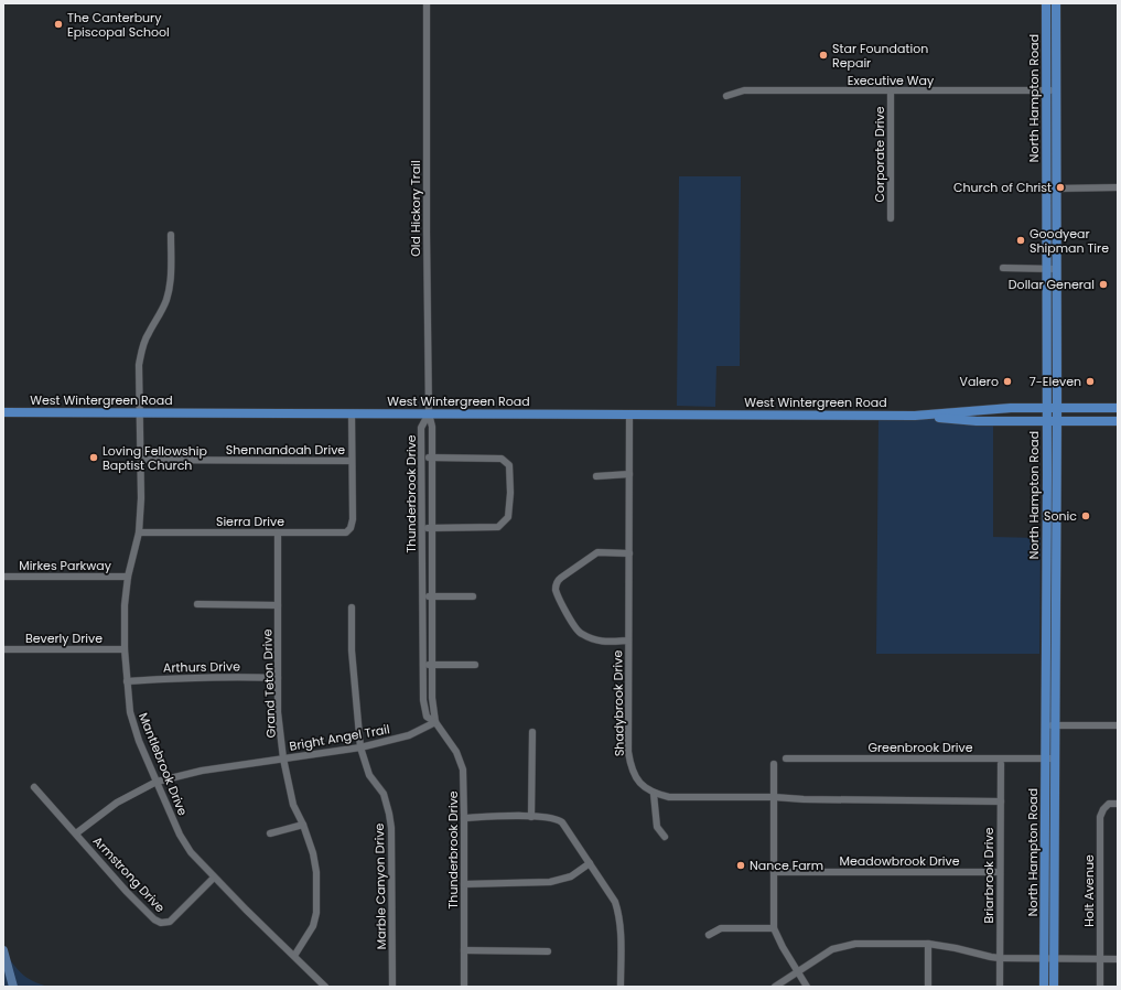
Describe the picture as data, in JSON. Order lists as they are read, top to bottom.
{
  "streets": {
    "main road": ["North Hampton Road", "West Wintergreen Road"],
    "street": [
      "Executive Way",
      "Corporate Drive",
      "Old Hickory Trail",
      "Shennandoah Drive",
      "Thunderbrook Drive",
      "Sierra Drive",
      "Mirkes Parkway",
      "Beverly Drive",
      "Arthurs Drive",
      "Grand Teton Drive",
      "Shadybrook Drive",
      "Bright Angel Trail",
      "Greenbrook Drive",
      "Mantlebrook Drive",
      "Meadowbrook Drive",
      "Armstrong Drive",
      "Briarbrook Drive",
      "Marble Canyon Drive",
      "Holt Avenue"
    ]
  },
  "crossings": [
    ["Executive Way", "North Hampton Road"],
    ["Executive Way", "Corporate Drive"],
    ["North Hampton Road", "West Wintergreen Road"],
    ["North Hampton Road", "Greenbrook Drive"],
    ["Old Hickory Trail", "West Wintergreen Road"],
    ["Old Hickory Trail", "Thunderbrook Drive"],
    ["West Wintergreen Road", "Thunderbrook Drive"],
    ["West Wintergreen Road", "Shadybrook Drive"],
    ["West Wintergreen Road", "Mantlebrook Drive"],
    ["Shennandoah Drive", "Sierra Drive"],
    ["Shennandoah Drive", "Mantlebrook Drive"],
    ["Thunderbrook Drive", "Bright Angel Trail"],
    ["Sierra Drive", "Grand Teton Drive"],
    ["Sierra Drive", "Mantlebrook Drive"],
    ["Mirkes Parkway", "Mantlebrook Drive"],
    ["Beverly Drive", "Mantlebrook Drive"],
    ["Arthurs Drive", "Grand Teton Drive"],
    ["Arthurs Drive", "Mantlebrook Drive"],
    ["Grand Teton Drive", "Bright Angel Trail"],
    ["Grand Teton Drive", "Mantlebrook Drive"],
    ["Bright Angel Trail", "Mantlebrook Drive"],
    ["Bright Angel Trail", "Armstrong Drive"],
    ["Bright Angel Trail", "Marble Canyon Drive"],
    ["Mantlebrook Drive", "Armstrong Drive"],
    ["Meadowbrook Drive", "Briarbrook Drive"]
  ],
  "places": [
    "The Canterbury Episcopal School",
    "Star Foundation Repair",
    "Church of Christ",
    "Goodyear Shipman Tire",
    "Dollar General",
    "Valero",
    "7-Eleven",
    "Loving Fellowship Baptist Church",
    "Sonic",
    "Nance Farm"
  ]
}
